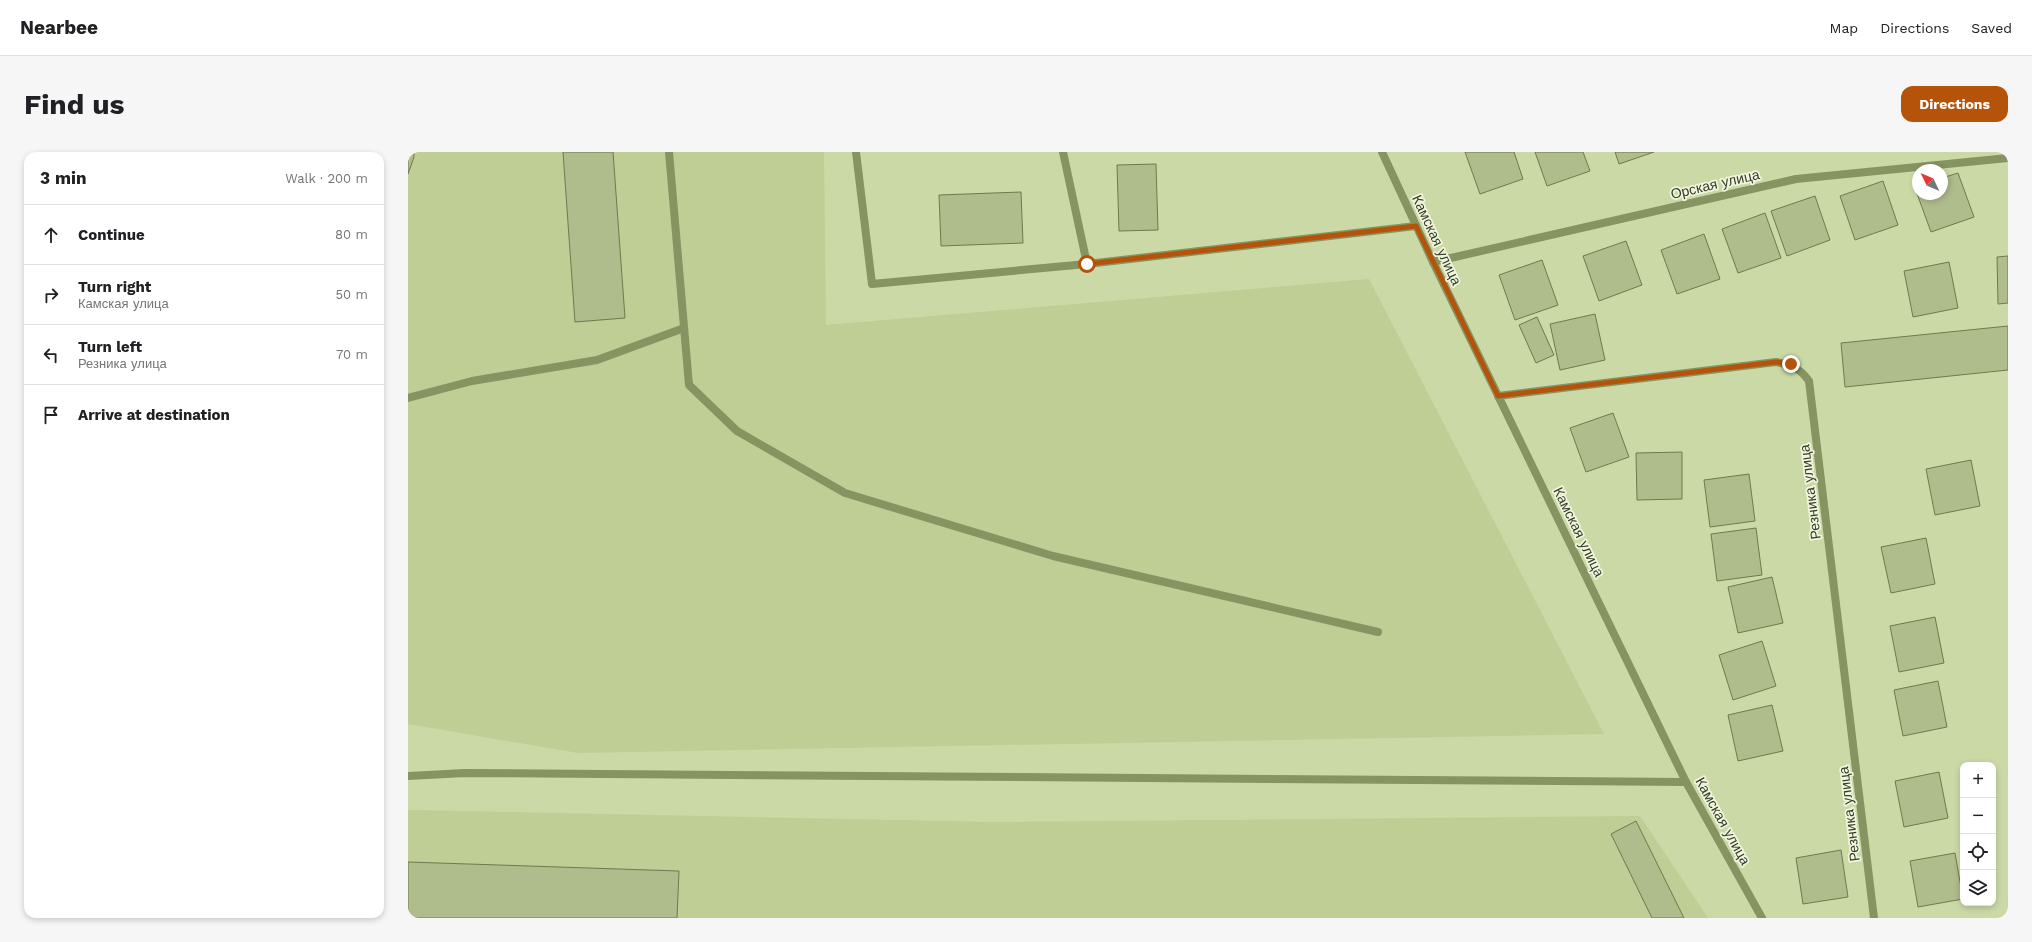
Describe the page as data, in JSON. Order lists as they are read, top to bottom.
{
  "streets": {
    "street": ["Орская улица", "Камская улица", "Резника улица"]
  },
  "crossings": [
    ["Орская улица", "Камская улица"],
    ["Камская улица", "Резника улица"]
  ],
  "north": "top left",
  "page": {
    "header": "Nearbee",
    "nav": ["Map", "Directions", "Saved"],
    "buttons": "Directions",
    "title": "Find us",
    "heading": ["3 min", "Walk · 200 m"],
    "list": [
      ["Continue", "80 m"],
      ["Turn right", "Камская улица", "50 m"],
      ["Turn left", "Резника улица", "70 m"],
      "Arrive at destination"
    ],
    "map_buttons": ["+", "−"]
  }
}
